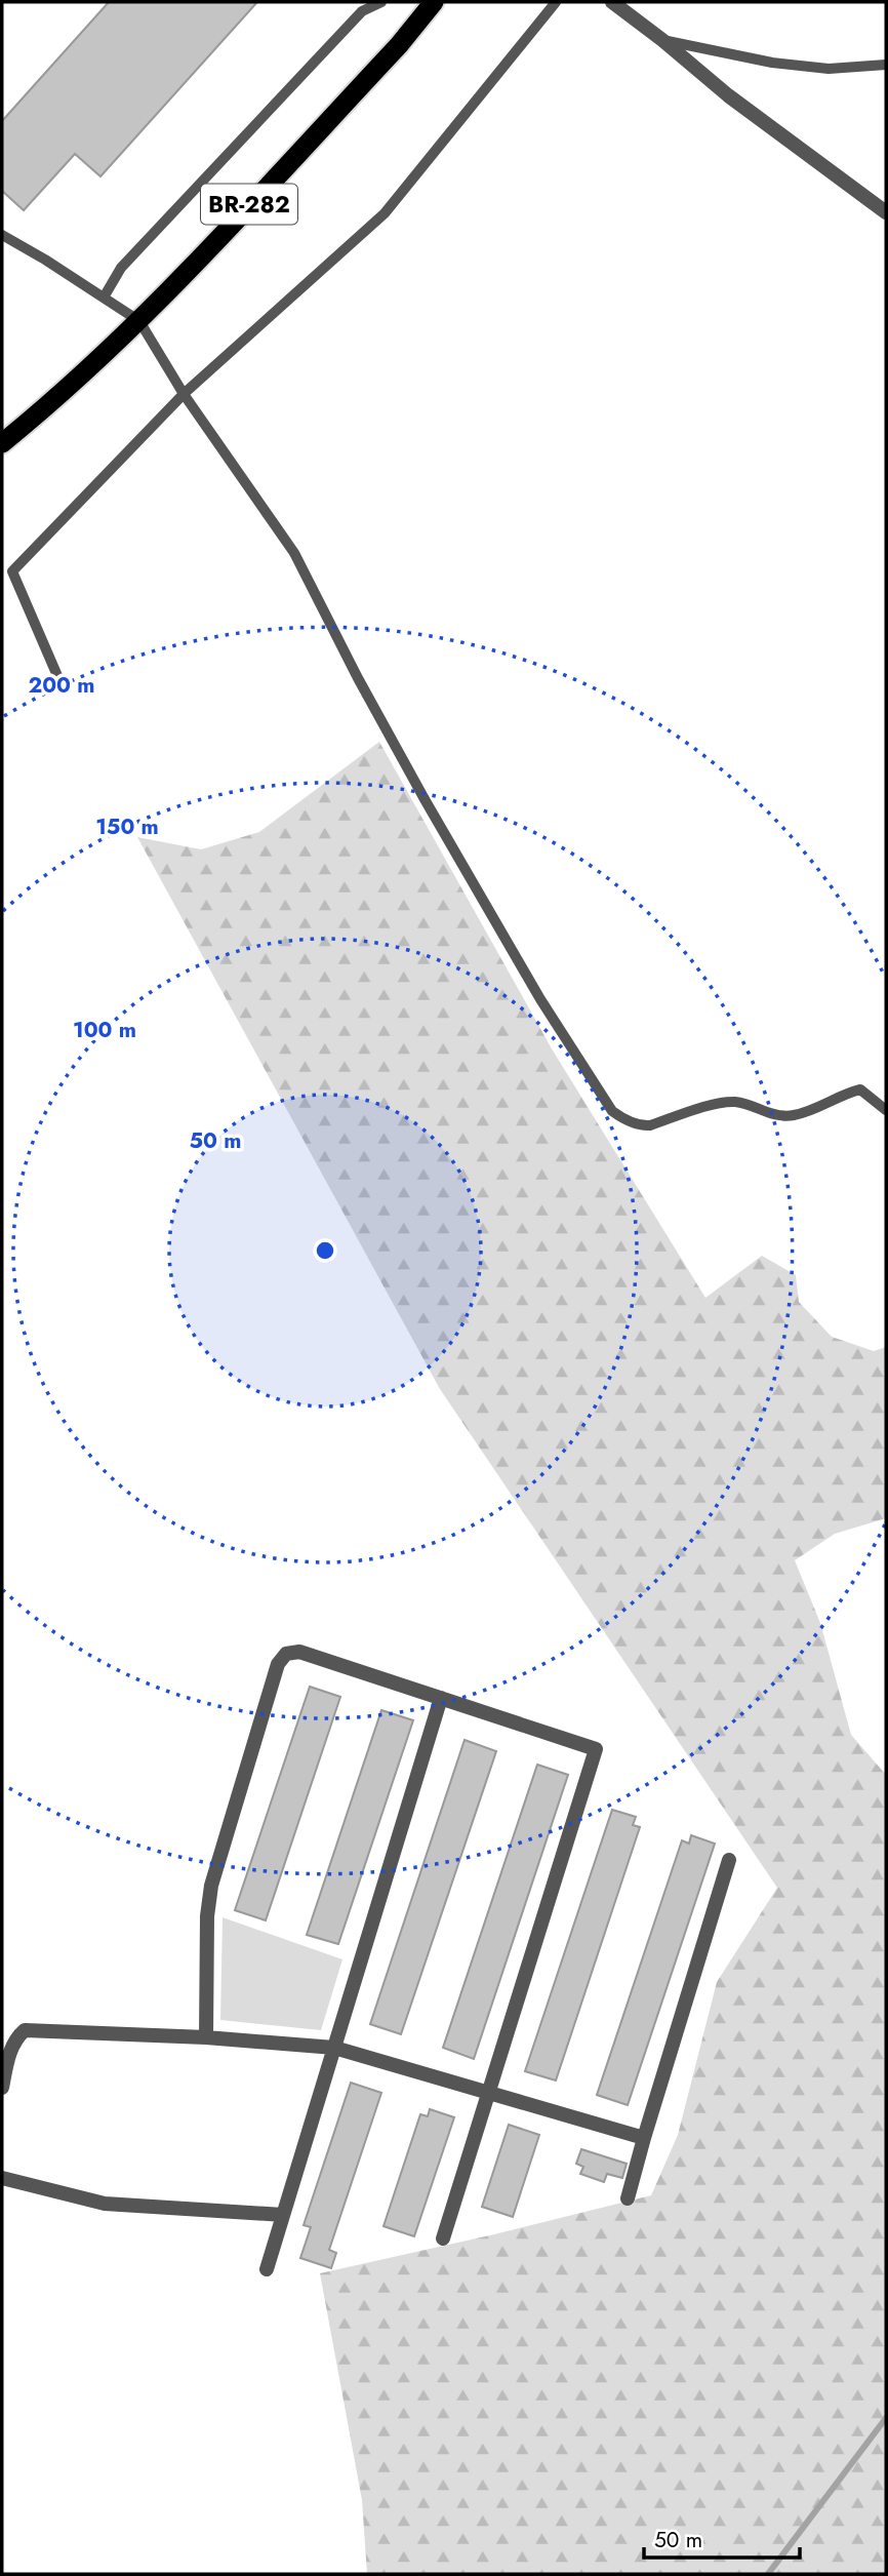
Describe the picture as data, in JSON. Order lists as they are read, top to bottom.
{
  "streets": {
    "highway": ["BR-282"]
  },
  "scale_bar": "50 m",
  "rings": [
    "200 m",
    "150 m",
    "100 m",
    "50 m"
  ]
}
